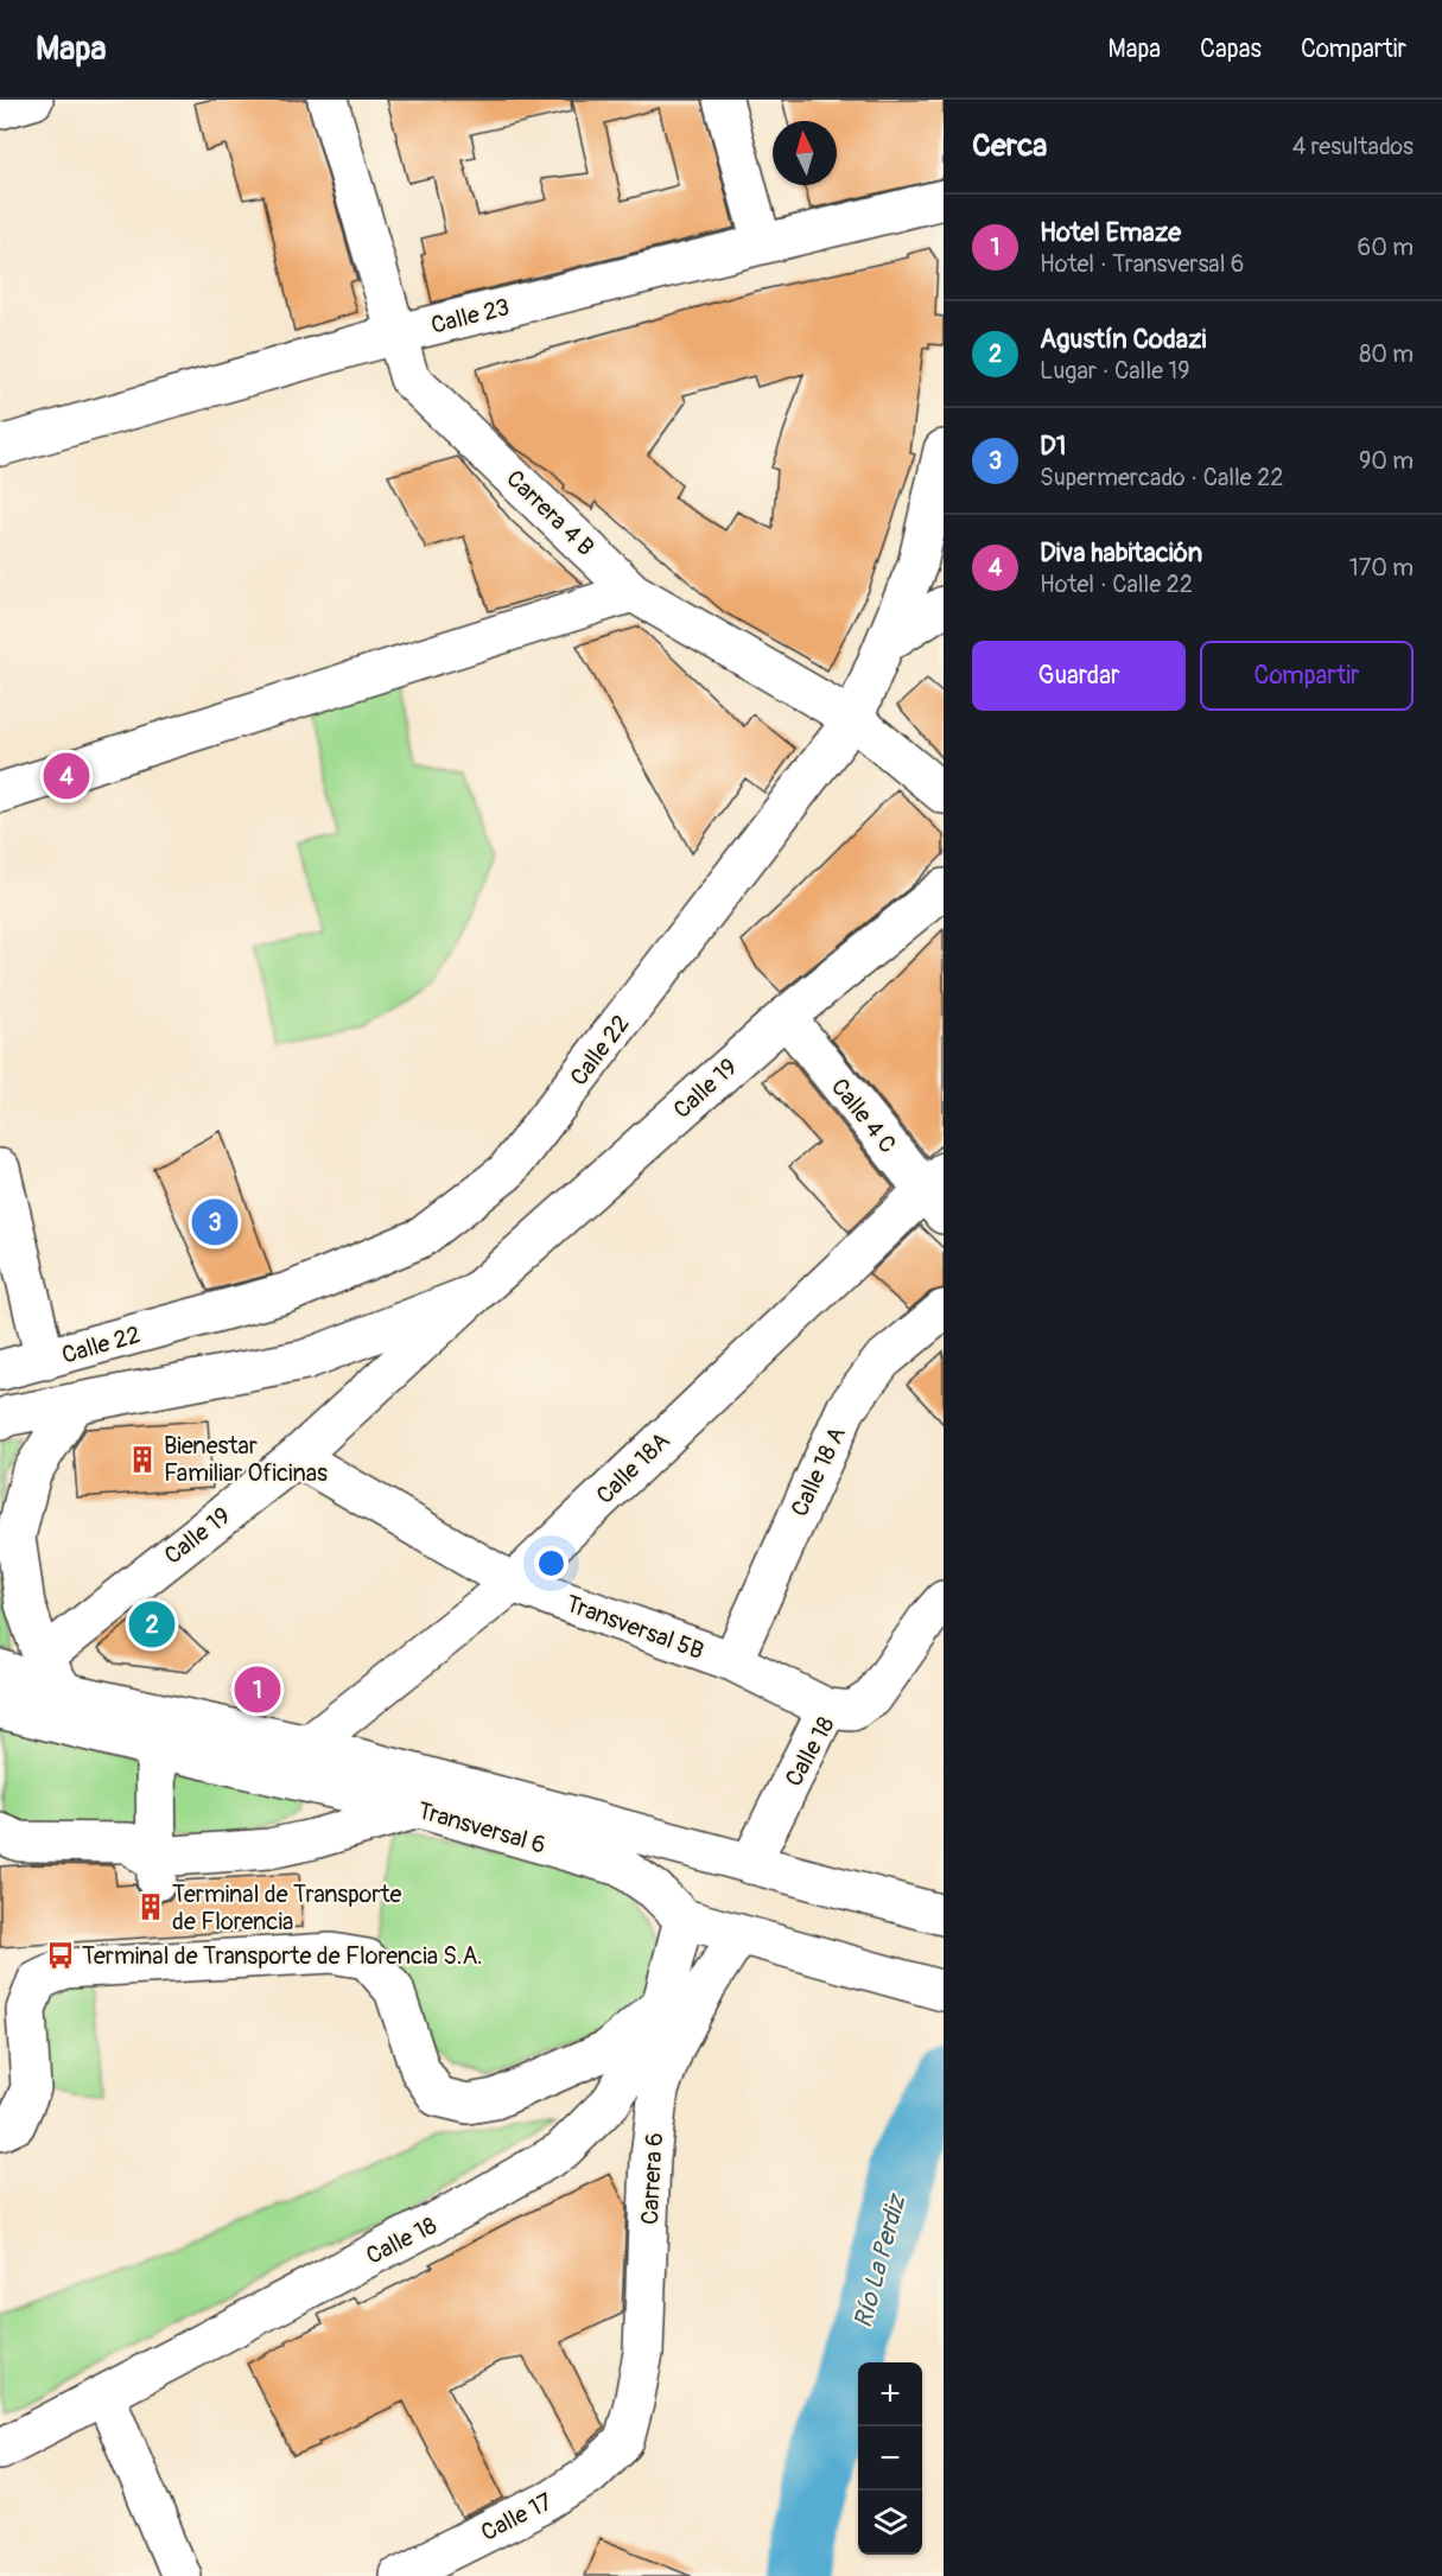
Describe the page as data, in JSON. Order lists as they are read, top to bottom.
{
  "streets": {
    "main road": [
      "Calle 23",
      "Carrera 4 B",
      "Calle 22",
      "Calle 19",
      "Calle 4 C",
      "Calle 18A",
      "Calle 18 A",
      "Transversal 5B",
      "Calle 18",
      "Transversal 6",
      "Carrera 6",
      "Calle 17"
    ]
  },
  "crossings": [
    ["Calle 23", "Carrera 4 B"],
    ["Carrera 4 B", "Calle 22"],
    ["Calle 19", "Calle 4 C"],
    ["Calle 19", "Transversal 5B"],
    ["Calle 4 C", "Calle 18A"],
    ["Calle 18A", "Transversal 5B"],
    ["Calle 18A", "Transversal 6"],
    ["Calle 18 A", "Transversal 5B"],
    ["Transversal 5B", "Calle 18"],
    ["Calle 18", "Transversal 6"],
    ["Transversal 6", "Carrera 6"],
    ["Carrera 6", "Calle 17"]
  ],
  "water": ["Río La Perdiz"],
  "places": {
    "building": ["Bienestar Familiar Oficinas", "Terminal de Transporte de Florencia"],
    "bus stop": ["Terminal de Transporte de Florencia S.A."]
  },
  "north": "top",
  "page": {
    "header": "Mapa",
    "nav": ["Mapa", "Capas", "Compartir"],
    "heading": ["Cerca", "4 resultados"],
    "list": [
      {
        "mark": "1",
        "name": "Hotel Emaze",
        "note": "Hotel · Transversal 6",
        "value": "60 m"
      },
      {
        "mark": "2",
        "name": "Agustín Codazi",
        "note": "Lugar · Calle 19",
        "value": "80 m"
      },
      {
        "mark": "3",
        "name": "D1",
        "note": "Supermercado · Calle 22",
        "value": "90 m"
      },
      {
        "mark": "4",
        "name": "Diva habitación",
        "note": "Hotel · Calle 22",
        "value": "170 m"
      }
    ],
    "buttons": ["Guardar", "Compartir"],
    "pins": [
      "4",
      "3",
      "2",
      "1"
    ],
    "map_buttons": ["+", "−"]
  }
}
